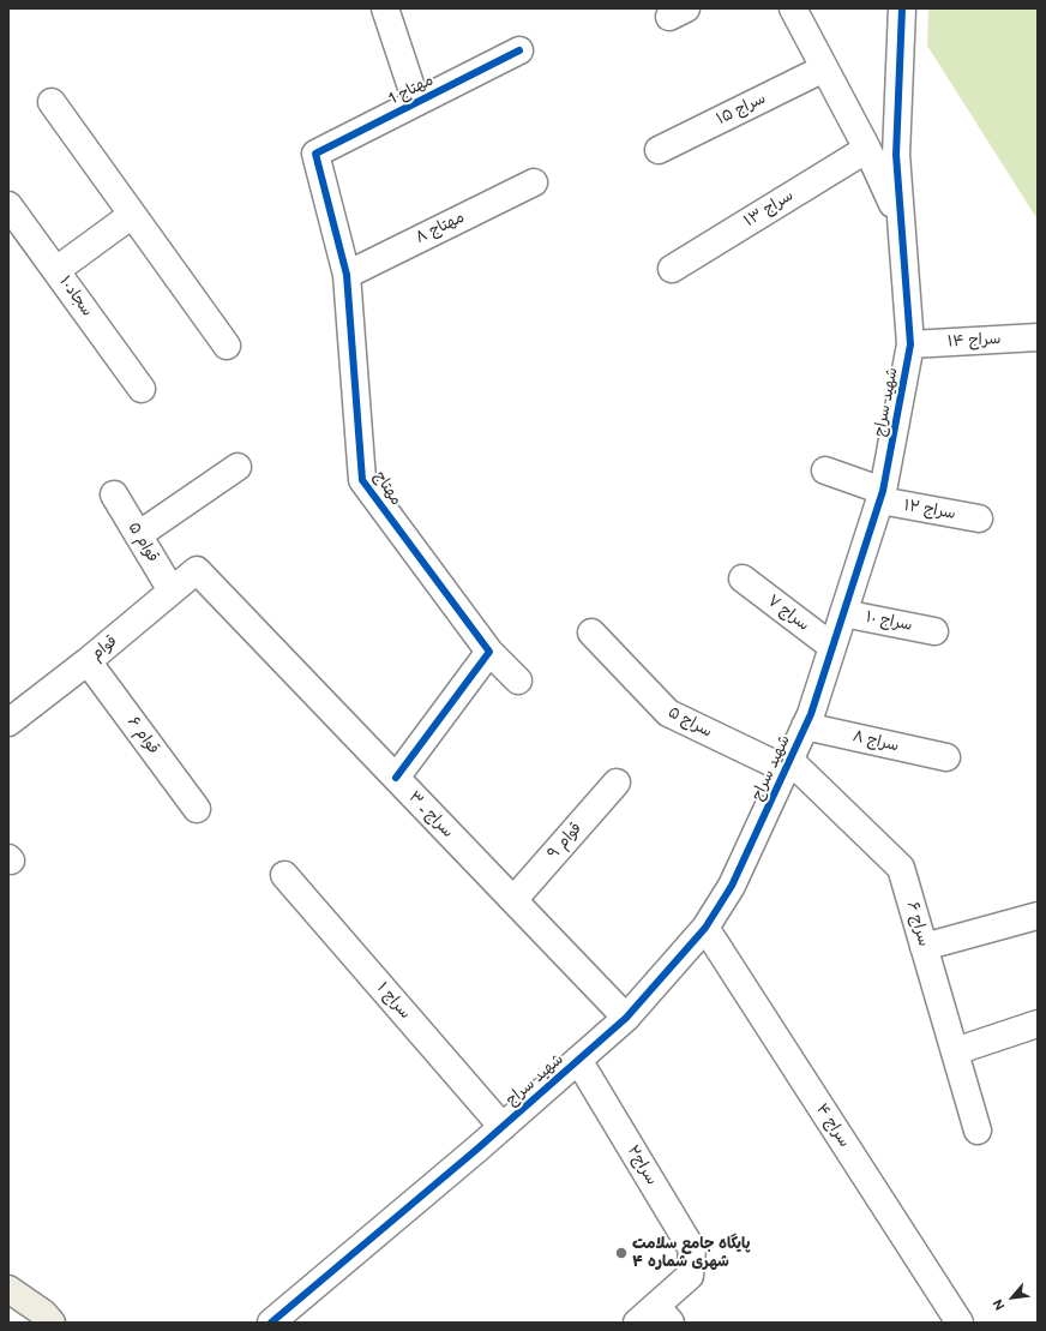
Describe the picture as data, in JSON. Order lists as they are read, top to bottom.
{
  "streets": {
    "street": [
      "مهتاج 1",
      "سراج ۱۵",
      "سراج ۱۳",
      "مهتاج ۸",
      "سجاد۱۰",
      "سراج ۱۴",
      "شهید سراج",
      "مهتاج",
      "سراج ۱۲",
      "قوام ۵",
      "سراج ۷",
      "سراج ۱۰",
      "قوام",
      "سراج ۵",
      "قوام ۶",
      "سراج ۸",
      "سراج ـ ۳",
      "قوام ۹",
      "سراج ۶",
      "سراج ۱",
      "سراج ۴",
      "سراج۲"
    ]
  },
  "crossings": [
    ["مهتاج 1", "مهتاج"],
    ["مهتاج ۸", "مهتاج"],
    ["سراج ۱۴", "شهید سراج"],
    ["شهید سراج", "سراج ۱۲"],
    ["شهید سراج", "سراج ۷"],
    ["شهید سراج", "سراج ۱۰"],
    ["شهید سراج", "سراج ۵"],
    ["شهید سراج", "سراج ۸"],
    ["شهید سراج", "سراج ـ ۳"],
    ["شهید سراج", "سراج ۶"],
    ["شهید سراج", "سراج ۱"],
    ["شهید سراج", "سراج ۴"],
    ["شهید سراج", "سراج۲"],
    ["قوام ۵", "قوام"],
    ["قوام", "قوام ۶"],
    ["قوام", "سراج ـ ۳"],
    ["سراج ۵", "سراج ۶"],
    ["سراج ـ ۳", "قوام ۹"]
  ],
  "places": ["پایگاه جامع سلامت شهری شماره ۴"],
  "north": "bottom left"
}
